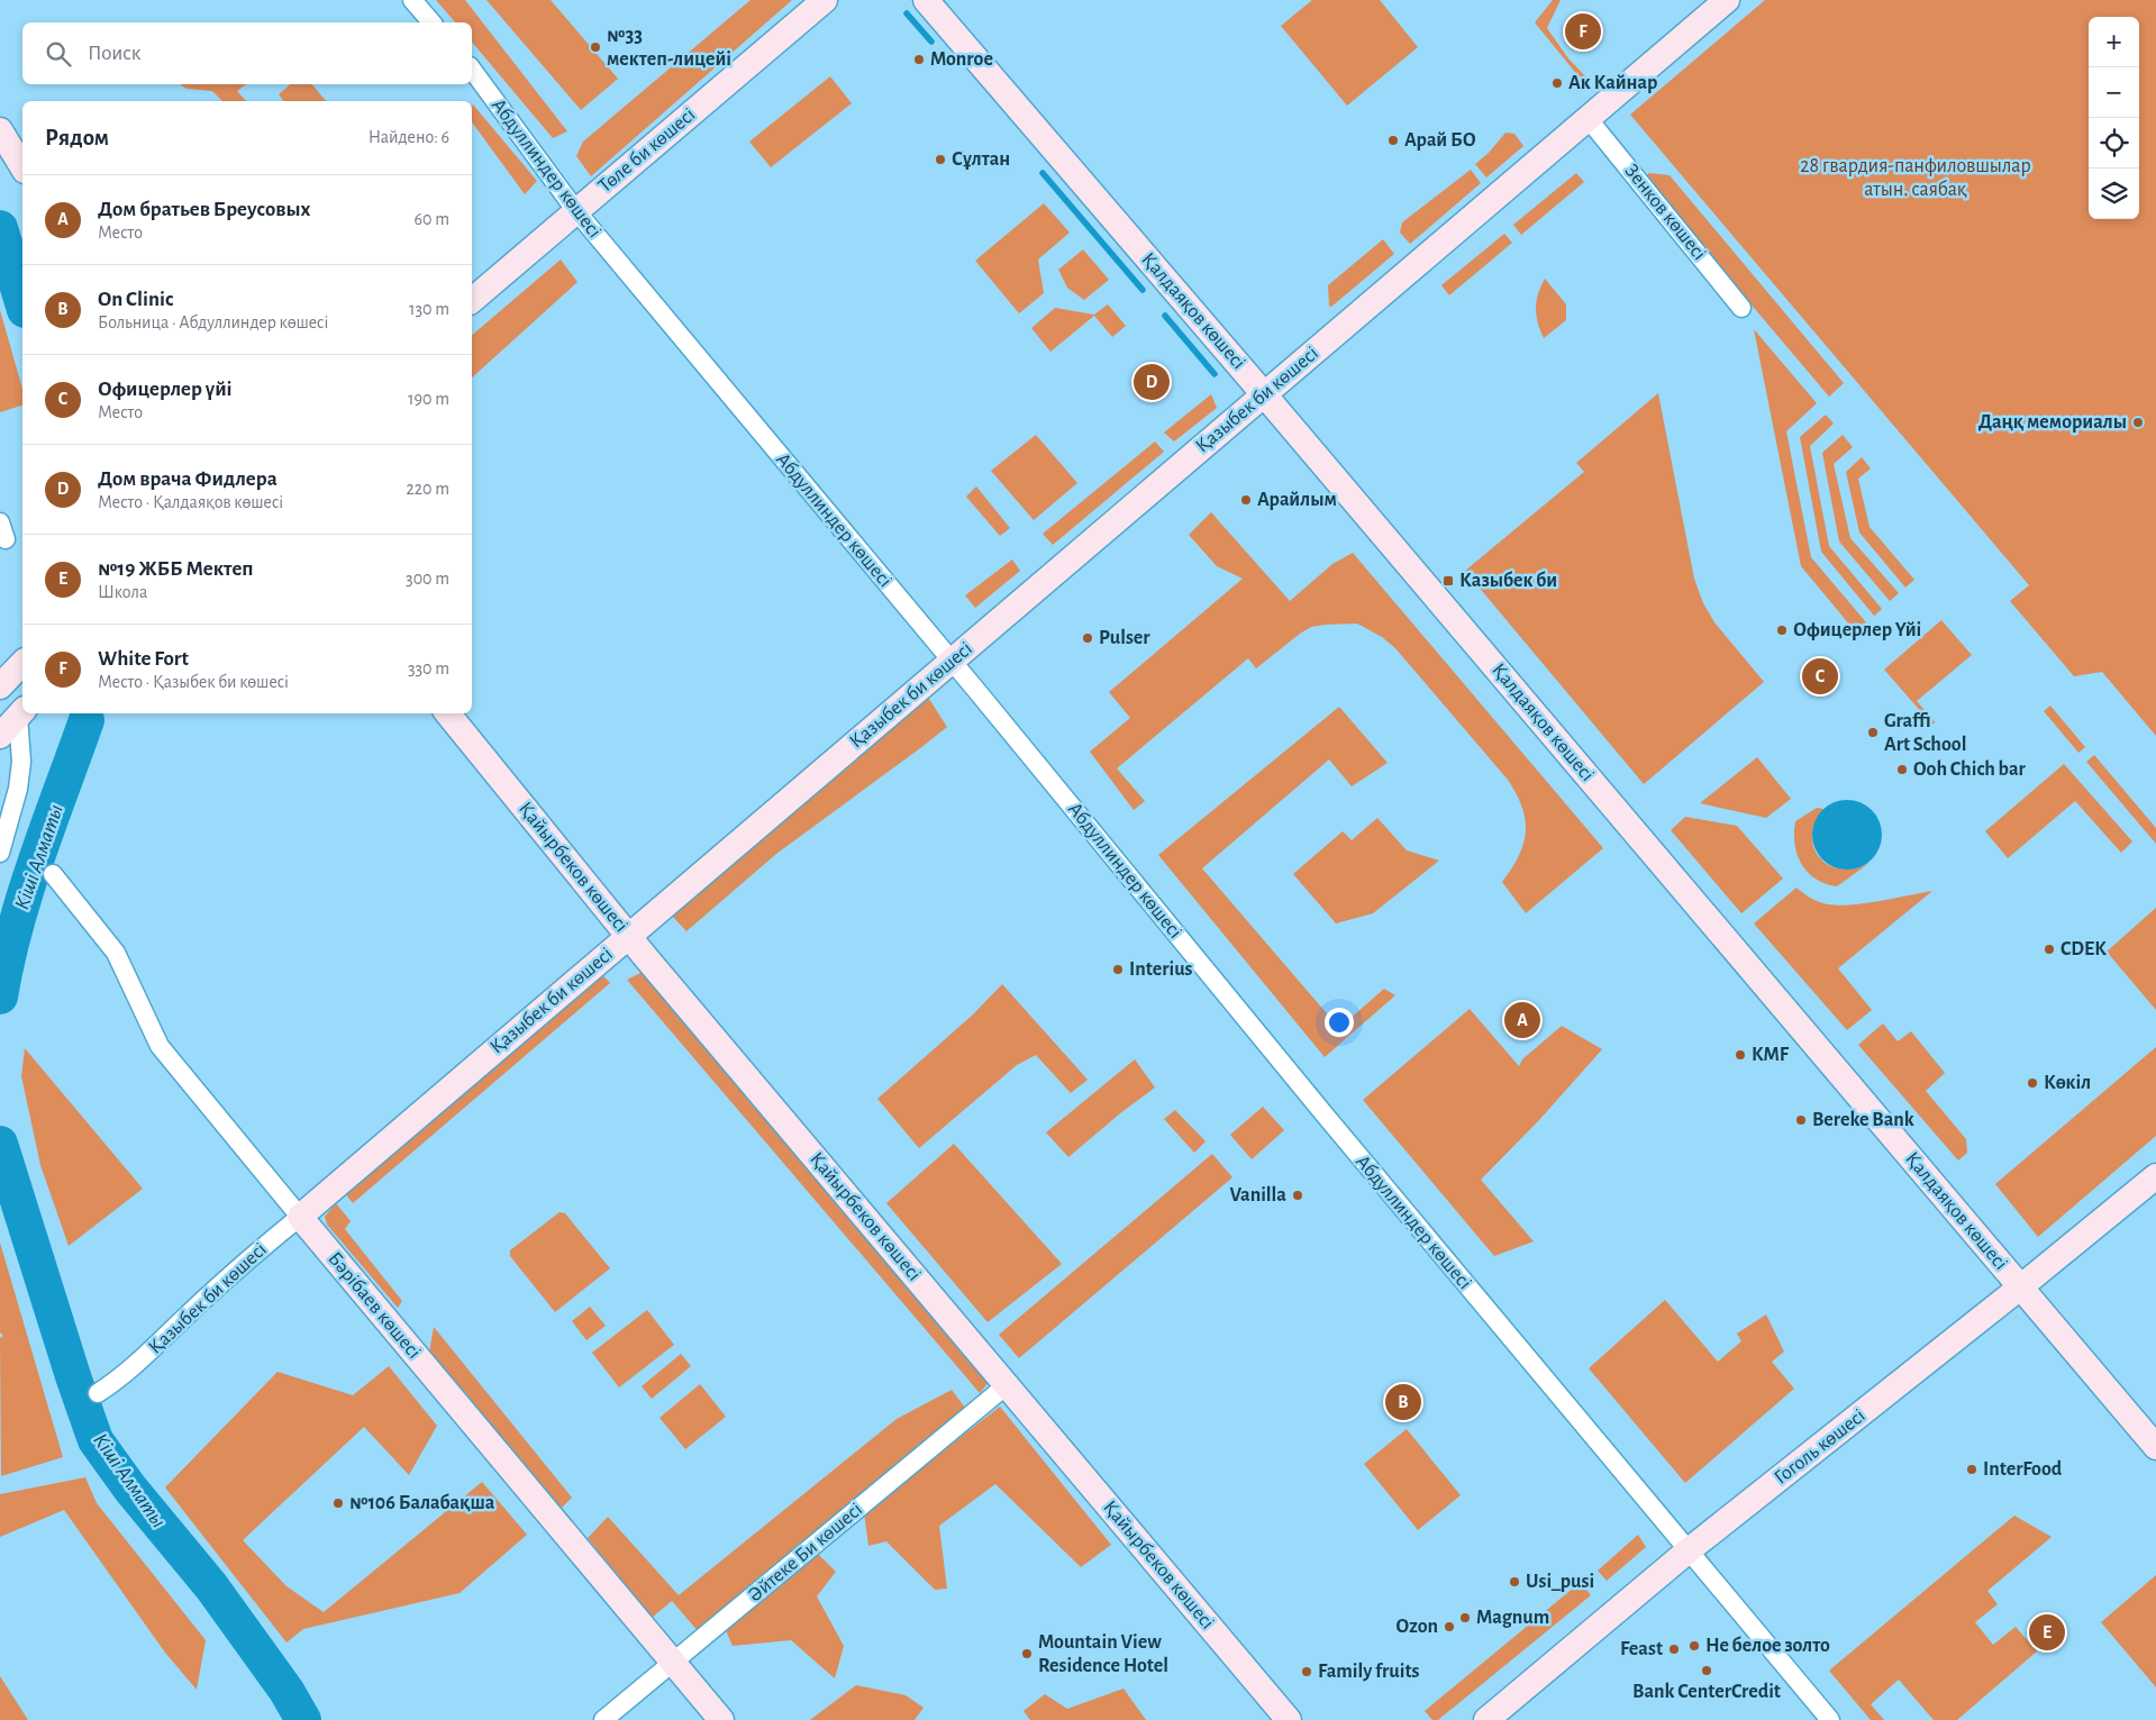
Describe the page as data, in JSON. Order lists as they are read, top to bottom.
{
  "streets": {
    "street": [
      "Төле би көшесі",
      "Абдуллиндер көшесі",
      "Зенков көшесі",
      "Қалдаяқов көшесі",
      "Қазыбек би көшесі",
      "Қайырбеков көшесі",
      "Бәрібаев көшесі",
      "Гоголь көшесі",
      "Әйтеке Би көшесі"
    ]
  },
  "crossings": [
    ["Төле би көшесі", "Абдуллиндер көшесі"],
    ["Абдуллиндер көшесі", "Қазыбек би көшесі"],
    ["Абдуллиндер көшесі", "Гоголь көшесі"],
    ["Зенков көшесі", "Қазыбек би көшесі"],
    ["Қалдаяқов көшесі", "Қазыбек би көшесі"],
    ["Қалдаяқов көшесі", "Гоголь көшесі"],
    ["Қазыбек би көшесі", "Қайырбеков көшесі"],
    ["Қазыбек би көшесі", "Бәрібаев көшесі"],
    ["Қайырбеков көшесі", "Әйтеке Би көшесі"],
    ["Бәрібаев көшесі", "Әйтеке Би көшесі"]
  ],
  "water": ["Кіші Алматы"],
  "parks": ["28 гвардия-панфиловшылар атын. саябақ"],
  "places": {
    "other": [
      "№33 мектеп-лицейі",
      "Monroe",
      "Ак Кайнар",
      "Арай БО",
      "Сұлтан",
      "Даңқ мемориалы",
      "Арайлым",
      "Офицерлер Үйі",
      "Pulser",
      "Graffi Art School",
      "Ooh Chich bar",
      "CDEK",
      "Interius",
      "KMF",
      "Көкіл",
      "Bereke Bank",
      "Vanilla",
      "InterFood",
      "№106 Балабақша",
      "Usi_pusi",
      "Magnum",
      "Ozon",
      "Не белое золто",
      "Feast",
      "Mountain View Residence Hotel",
      "Bank CenterCredit",
      "Family fruits"
    ],
    "transit": ["Казыбек би"]
  },
  "page": {
    "pins": [
      "F",
      "D",
      "C",
      "A",
      "B",
      "E"
    ],
    "map_buttons": ["+", "−"],
    "search": "Поиск",
    "heading": ["Рядом", "Найдено: 6"],
    "list": [
      {
        "mark": "A",
        "name": "Дом братьев Бреусовых",
        "note": "Место",
        "value": "60 m"
      },
      {
        "mark": "B",
        "name": "On Clinic",
        "note": "Больница · Абдуллиндер көшесі",
        "value": "130 m"
      },
      {
        "mark": "C",
        "name": "Офицерлер үйі",
        "note": "Место",
        "value": "190 m"
      },
      {
        "mark": "D",
        "name": "Дом врача Фидлера",
        "note": "Место · Қалдаяқов көшесі",
        "value": "220 m"
      },
      {
        "mark": "E",
        "name": "№19 ЖББ Мектеп",
        "note": "Школа",
        "value": "300 m"
      },
      {
        "mark": "F",
        "name": "White Fort",
        "note": "Место · Қазыбек би көшесі",
        "value": "330 m"
      }
    ]
  }
}
